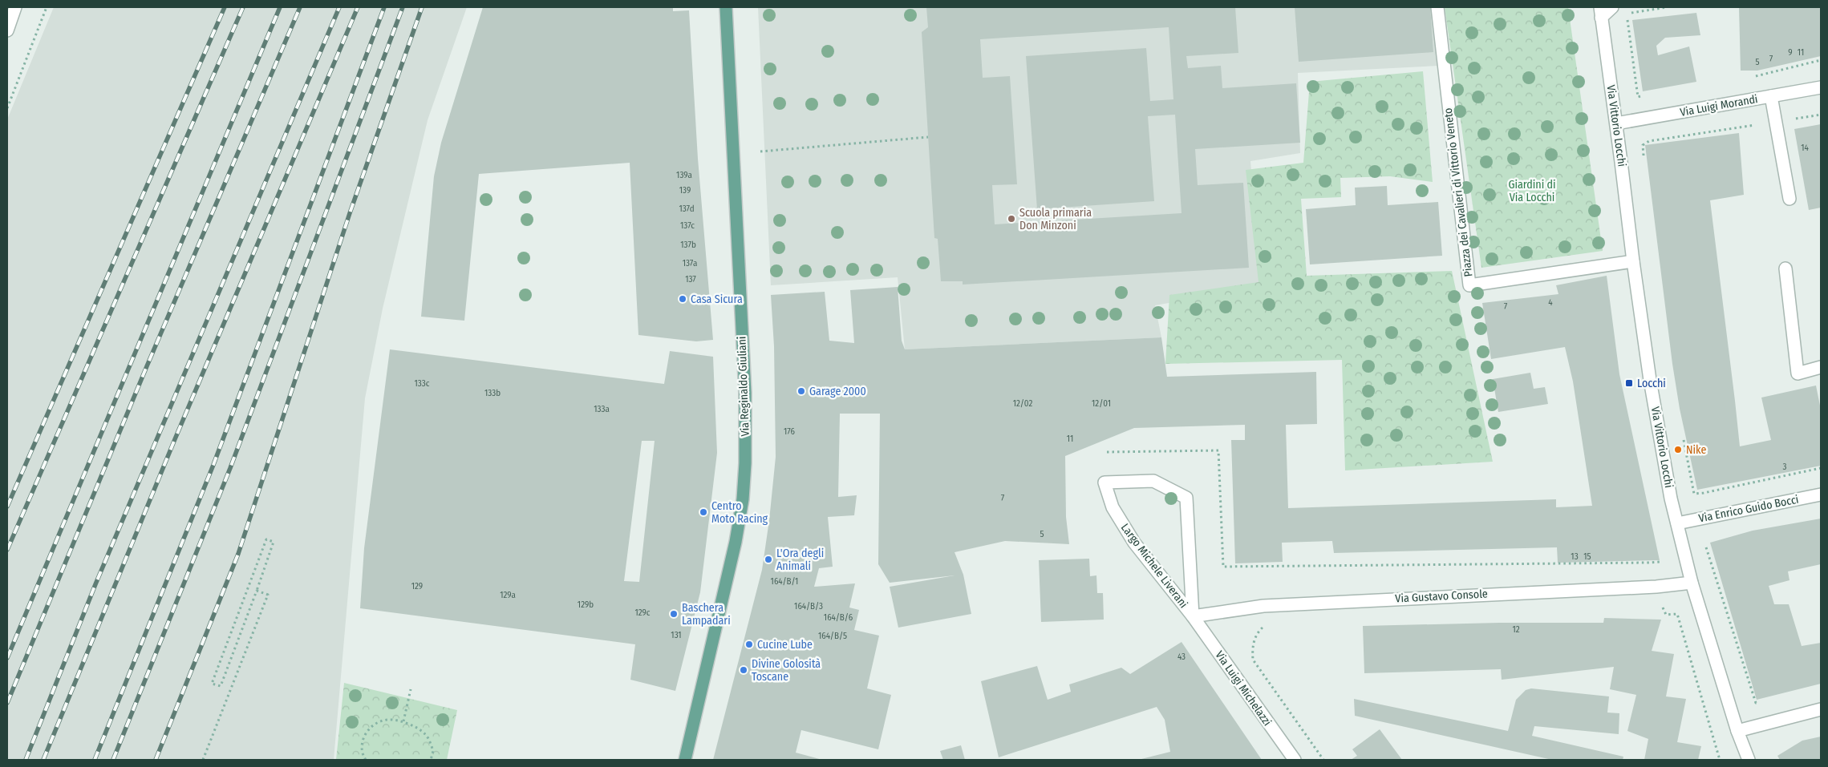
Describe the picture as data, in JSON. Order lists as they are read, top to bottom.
{
  "streets": {
    "main road": ["Via Reginaldo Giuliani"],
    "street": [
      "Via Luigi Morandi",
      "Via Vittorio Locchi",
      "Piazza dei Cavalieri di Vittorio Veneto",
      "Via Enrico Guido Bocci",
      "Largo Michele Liverani",
      "Via Gustavo Console",
      "Via Luigi Michelazzi"
    ]
  },
  "crossings": [
    ["Via Luigi Morandi", "Via Vittorio Locchi"],
    ["Via Vittorio Locchi", "Piazza dei Cavalieri di Vittorio Veneto"],
    ["Via Vittorio Locchi", "Via Enrico Guido Bocci"],
    ["Via Vittorio Locchi", "Via Gustavo Console"],
    ["Largo Michele Liverani", "Via Gustavo Console"],
    ["Largo Michele Liverani", "Via Luigi Michelazzi"],
    ["Via Gustavo Console", "Via Luigi Michelazzi"]
  ],
  "parks": ["Giardini di Via Locchi"],
  "places": {
    "other": [
      "Scuola primaria Don Minzoni",
      "Casa Sicura",
      "Garage 2000",
      "Nike",
      "Centro Moto Racing",
      "L'Ora degli Animali",
      "Baschera Lampadari",
      "Cucine Lube",
      "Divine Golosità Toscane"
    ],
    "transit": ["Locchi"]
  },
  "house_numbers": [
    "9",
    "11",
    "7",
    "5",
    "14",
    "139a",
    "139",
    "137d",
    "137c",
    "137b",
    "137a",
    "137",
    "4",
    "7",
    "133c",
    "133b",
    "12/02",
    "12/01",
    "133a",
    "176",
    "11",
    "3",
    "7",
    "5",
    "13",
    "15",
    "164/B/1",
    "129",
    "129a",
    "129b",
    "164/B/3",
    "129c",
    "164/B/6",
    "12",
    "131",
    "164/B/5",
    "43"
  ]
}
